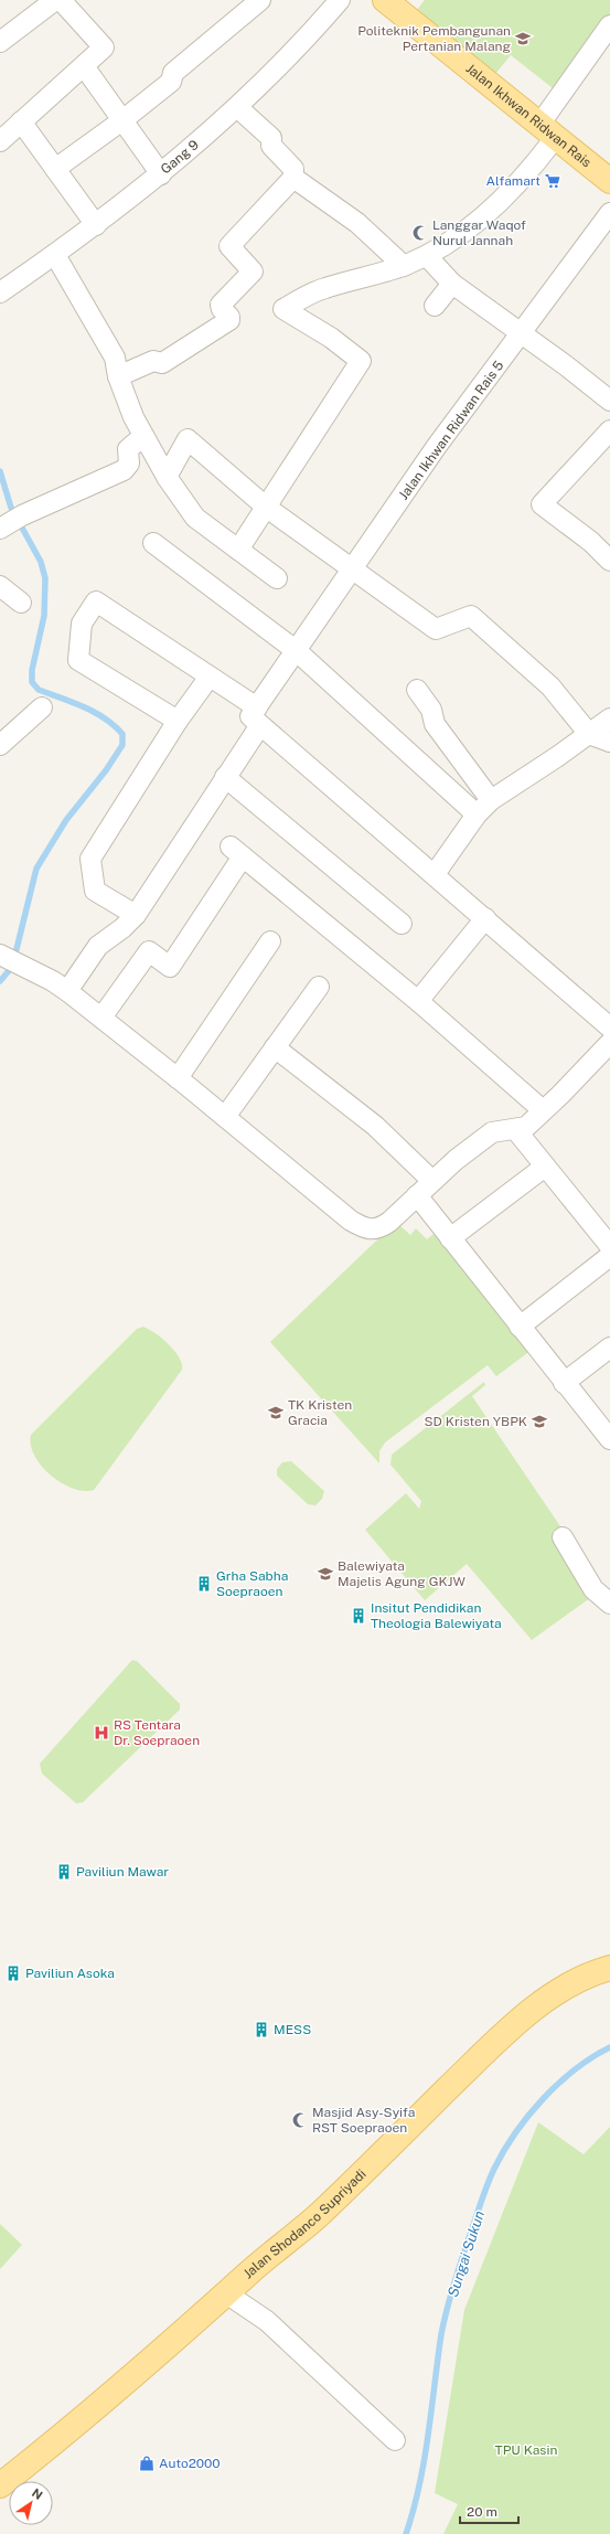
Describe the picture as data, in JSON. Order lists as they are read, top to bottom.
{
  "streets": {
    "main road": ["Jalan Ikhwan Ridwan Rais", "Jalan Shodanco Supriyadi"],
    "street": ["Gang 9", "Jalan Ikhwan Ridwan Rais 5"]
  },
  "water": ["Sungai Sukun"],
  "parks": ["TPU Kasin"],
  "places": {
    "school or university": [
      "Politeknik Pembangunan Pertanian Malang",
      "TK Kristen Gracia",
      "SD Kristen YBPK",
      "Balewiyata Majelis Agung GKJW"
    ],
    "supermarket": ["Alfamart"],
    "mosque": ["Langgar Waqof Nurul Jannah", "Masjid Asy-Syifa RST Soepraoen"],
    "building": [
      "Grha Sabha Soepraoen",
      "Insitut Pendidikan Theologia Balewiyata",
      "Paviliun Mawar",
      "Paviliun Asoka",
      "MESS"
    ],
    "hospital": ["RS Tentara Dr. Soepraoen"],
    "shop": ["Auto2000"]
  },
  "scale_bar": "20 m",
  "north": "top right"
}
